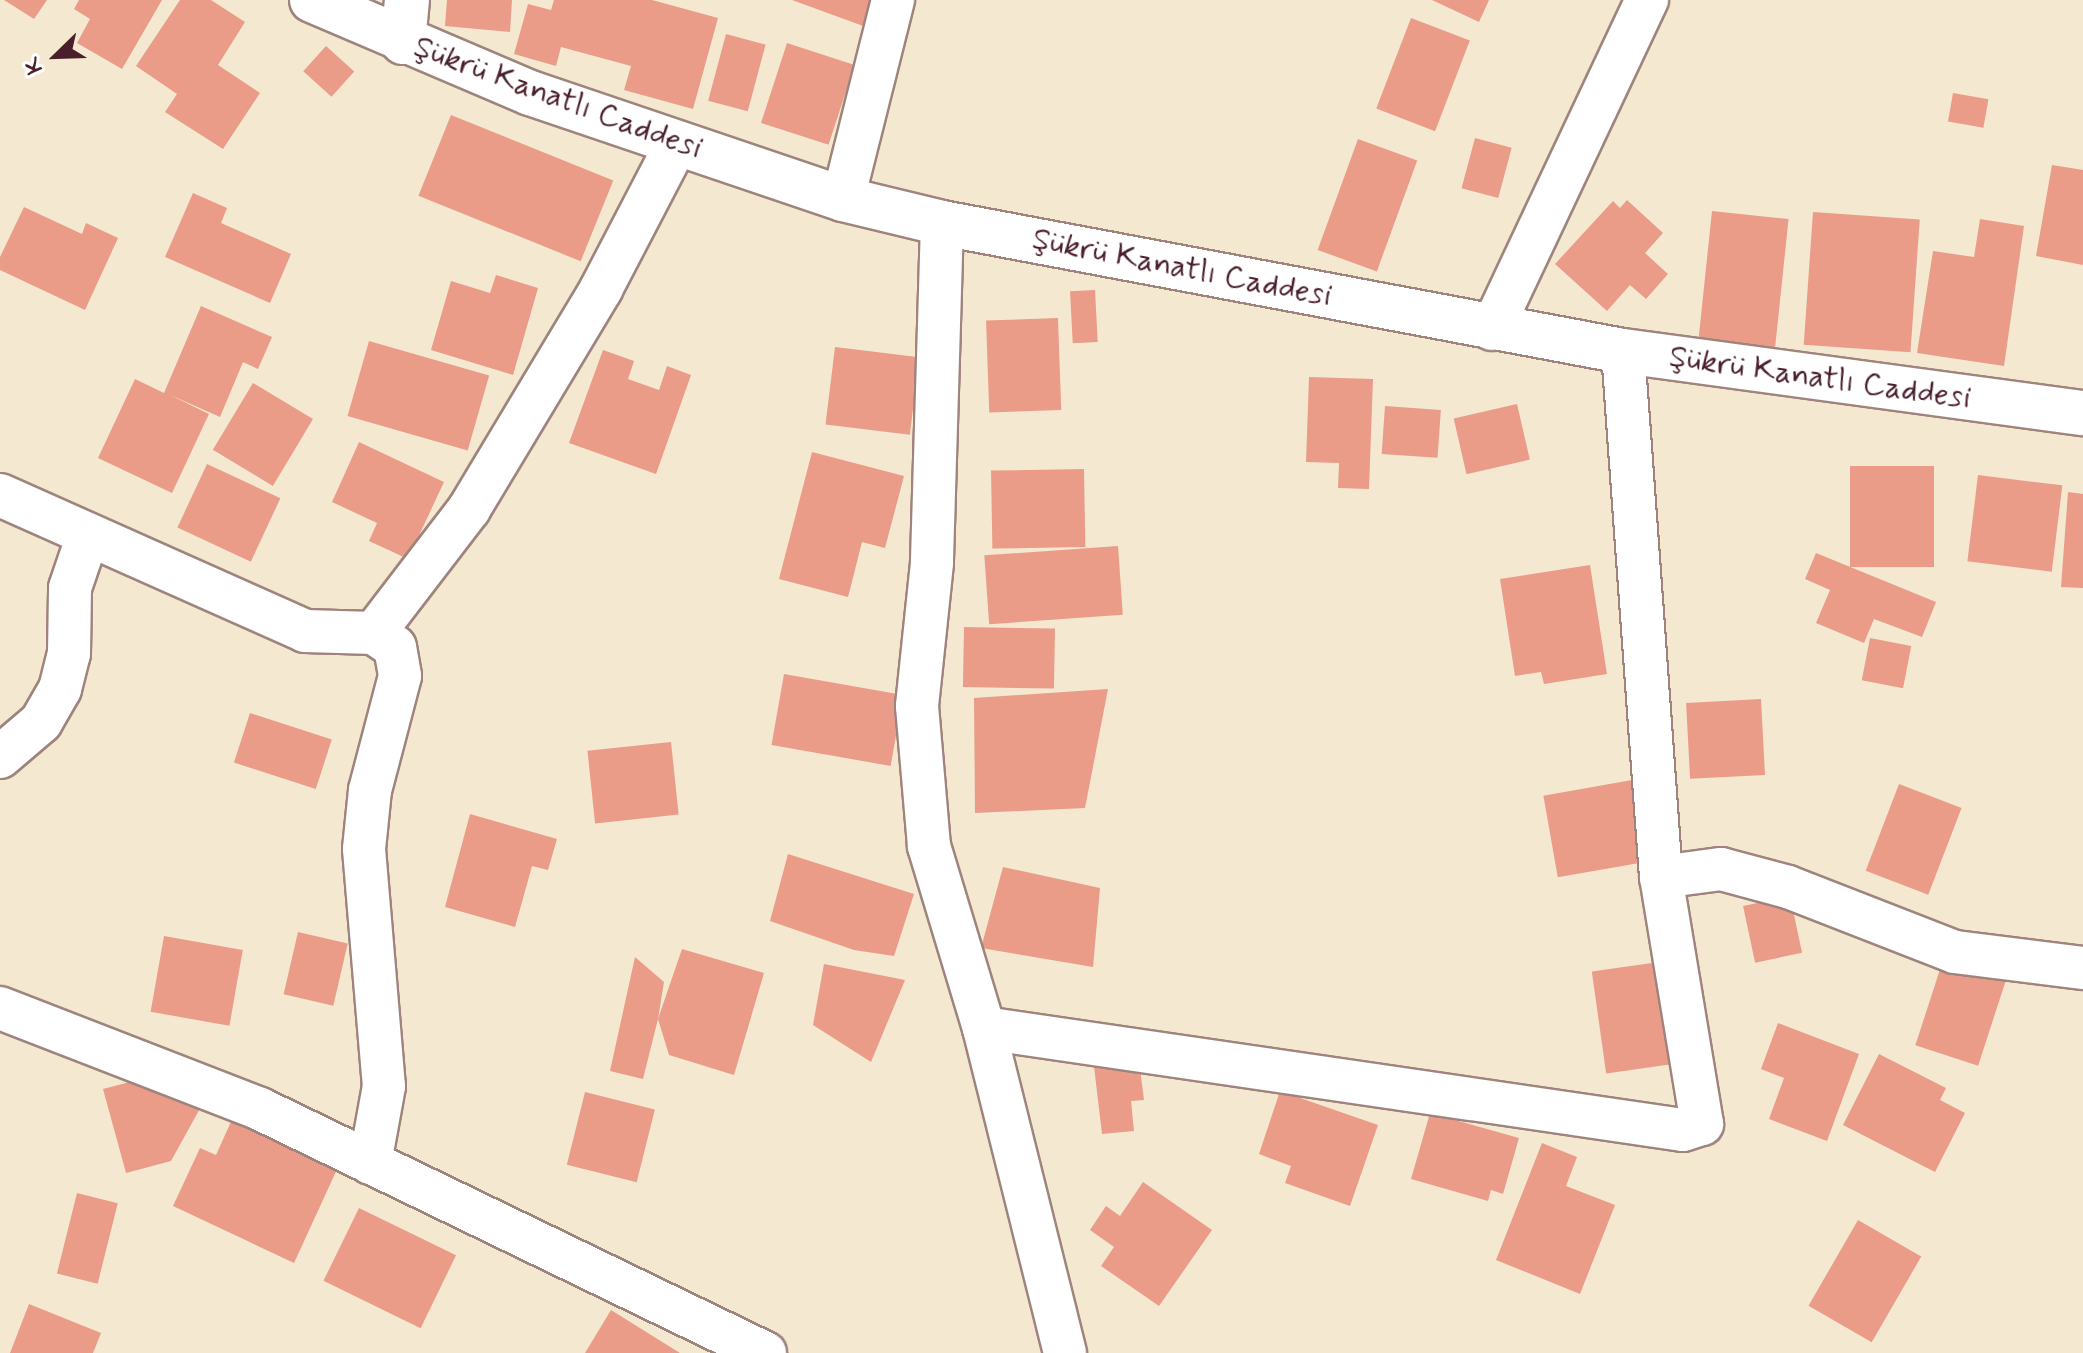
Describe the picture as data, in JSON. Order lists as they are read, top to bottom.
{
  "streets": {
    "street": ["Şükrü Kanatlı Caddesi"]
  },
  "north": "bottom left"
}
